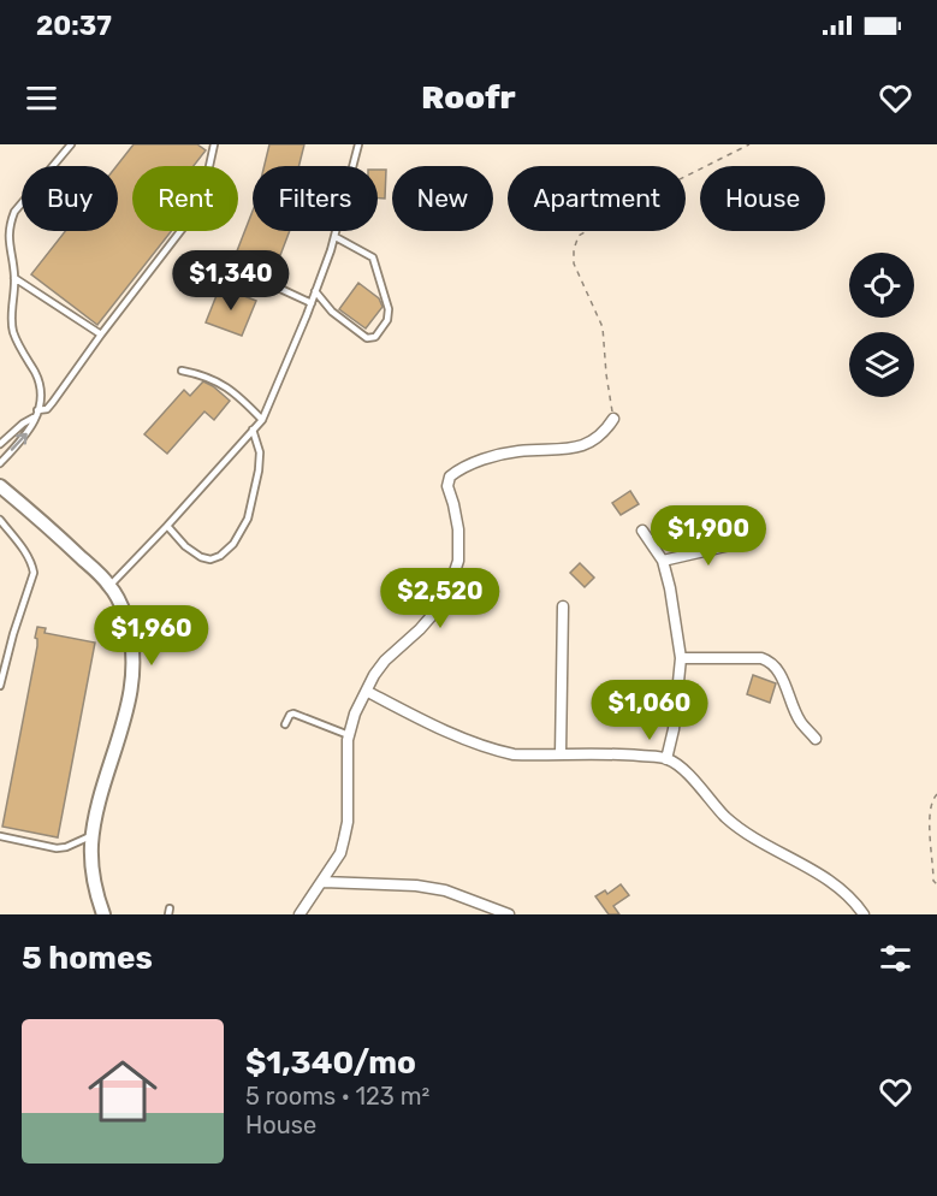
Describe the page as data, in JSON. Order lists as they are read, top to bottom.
{
  "page": {
    "status": "20:37",
    "header": "Roofr",
    "chip": [
      "Buy",
      "Rent",
      "Filters",
      "New",
      "Apartment",
      "House"
    ],
    "price": [
      "$1,340",
      "$1,900",
      "$2,520",
      "$1,960",
      "$1,060"
    ],
    "heading": "5 homes",
    "list": [
      {
        "name": "$1,340/mo",
        "note": "5 rooms · 123 m² · House"
      }
    ]
  }
}
